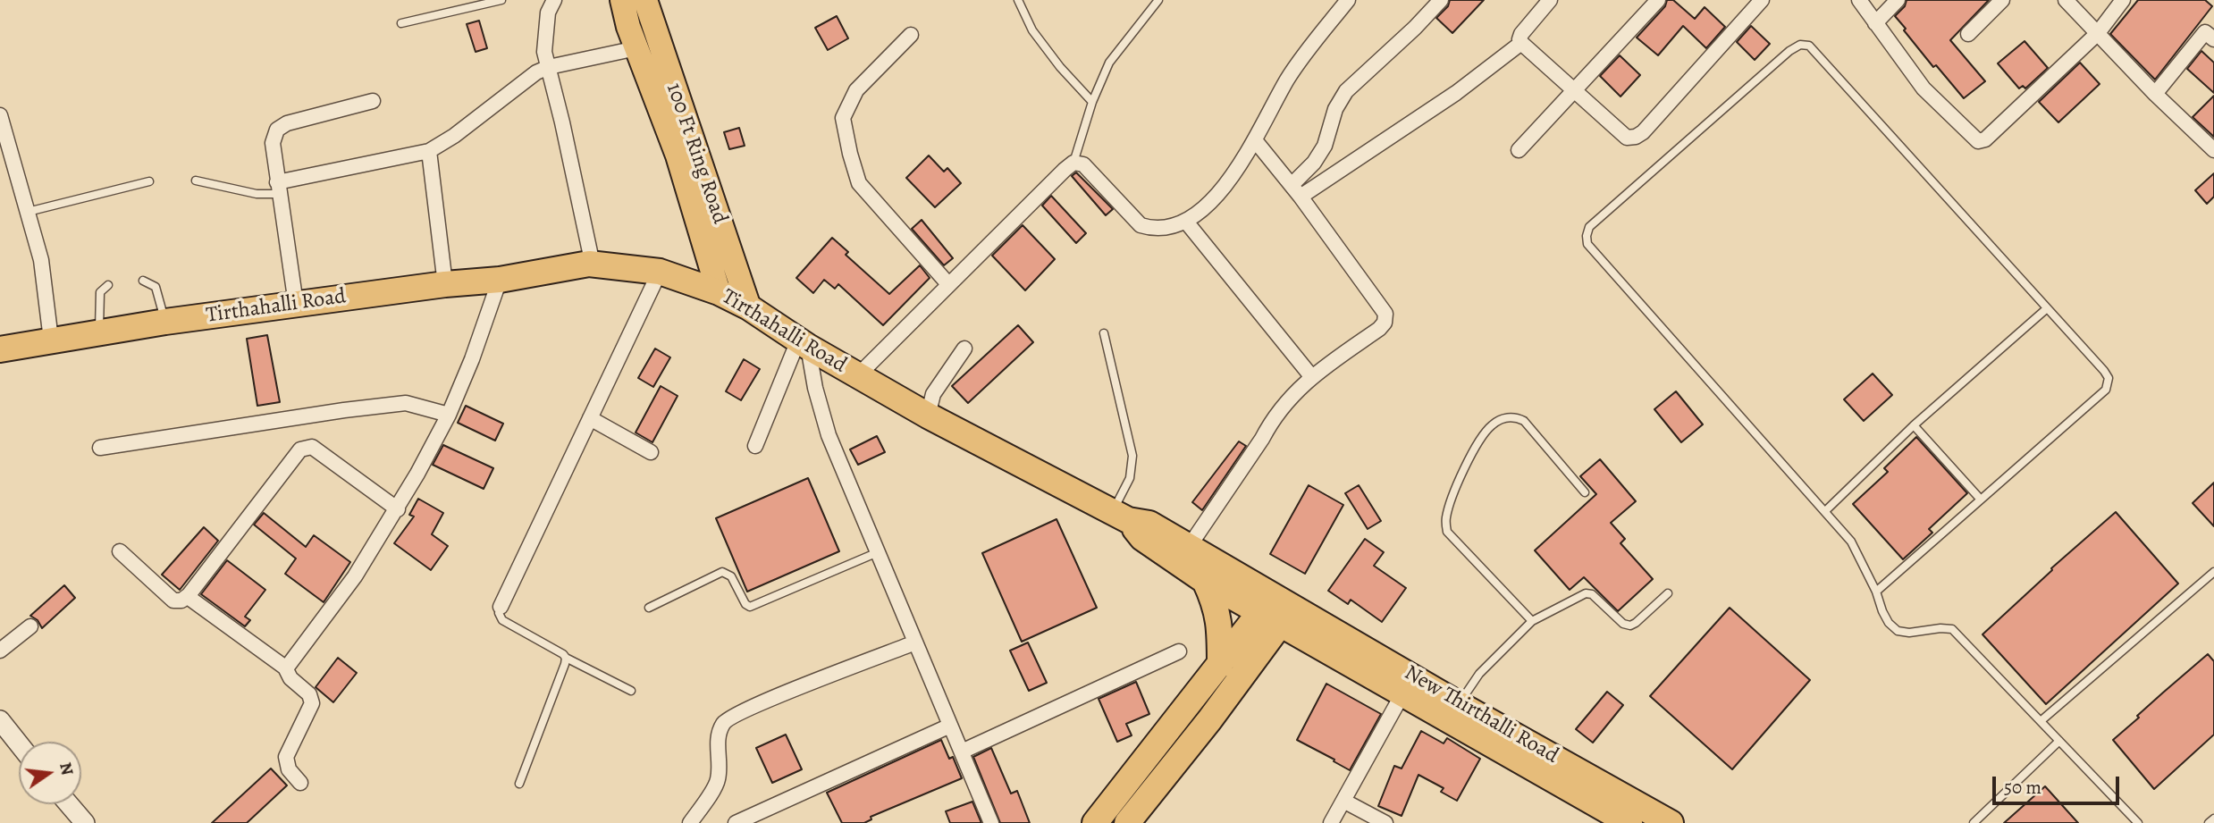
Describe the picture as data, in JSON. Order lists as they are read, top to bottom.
{
  "streets": {
    "highway": ["Tirthahalli Road", "New Thirthalli Road"],
    "main road": ["100 Ft Ring Road"]
  },
  "crossings": [
    ["100 Ft Ring Road", "Tirthahalli Road"],
    ["Tirthahalli Road", "New Thirthalli Road"]
  ],
  "scale_bar": "50 m",
  "north": "right"
}
